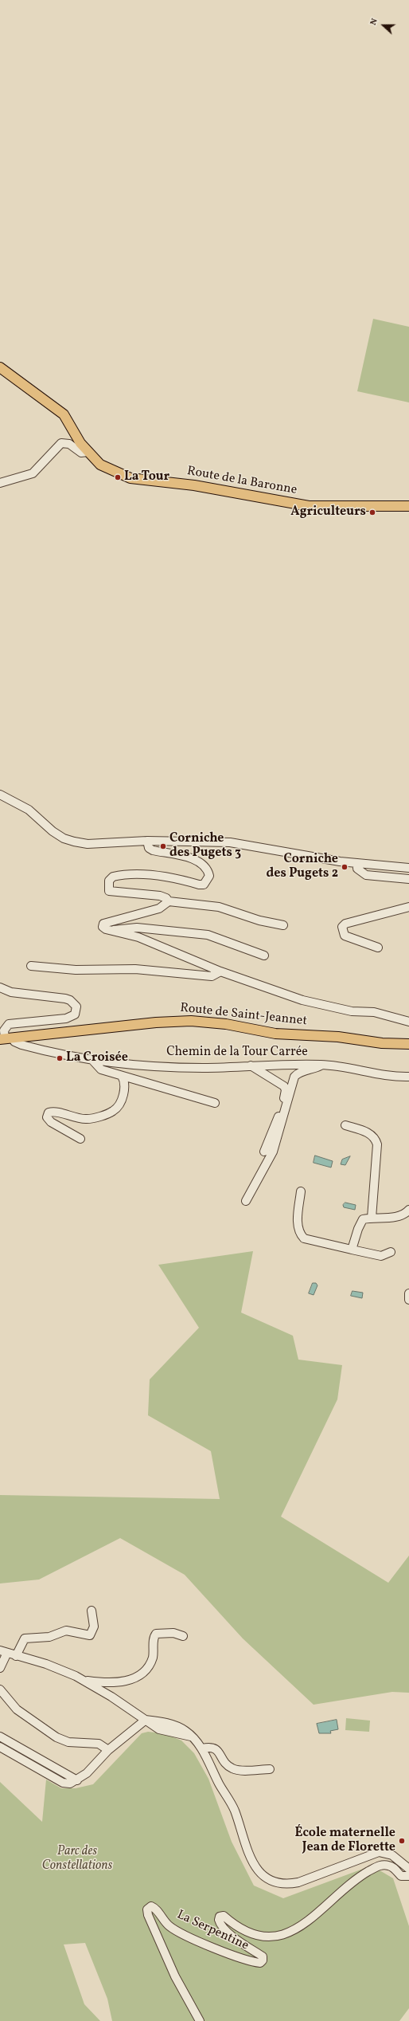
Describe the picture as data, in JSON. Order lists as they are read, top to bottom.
{
  "streets": {
    "main road": ["Route de la Baronne", "Route de Saint-Jeannet"],
    "street": ["Chemin de la Tour Carrée", "La Serpentine"]
  },
  "crossings": [
    ["Route de Saint-Jeannet", "Chemin de la Tour Carrée"]
  ],
  "parks": ["Parc des Constellations"],
  "places": [
    "La Tour",
    "Agriculteurs",
    "Corniche des Pugets 3",
    "Corniche des Pugets 2",
    "La Croisée",
    "École maternelle Jean de Florette"
  ],
  "north": "left"
}
